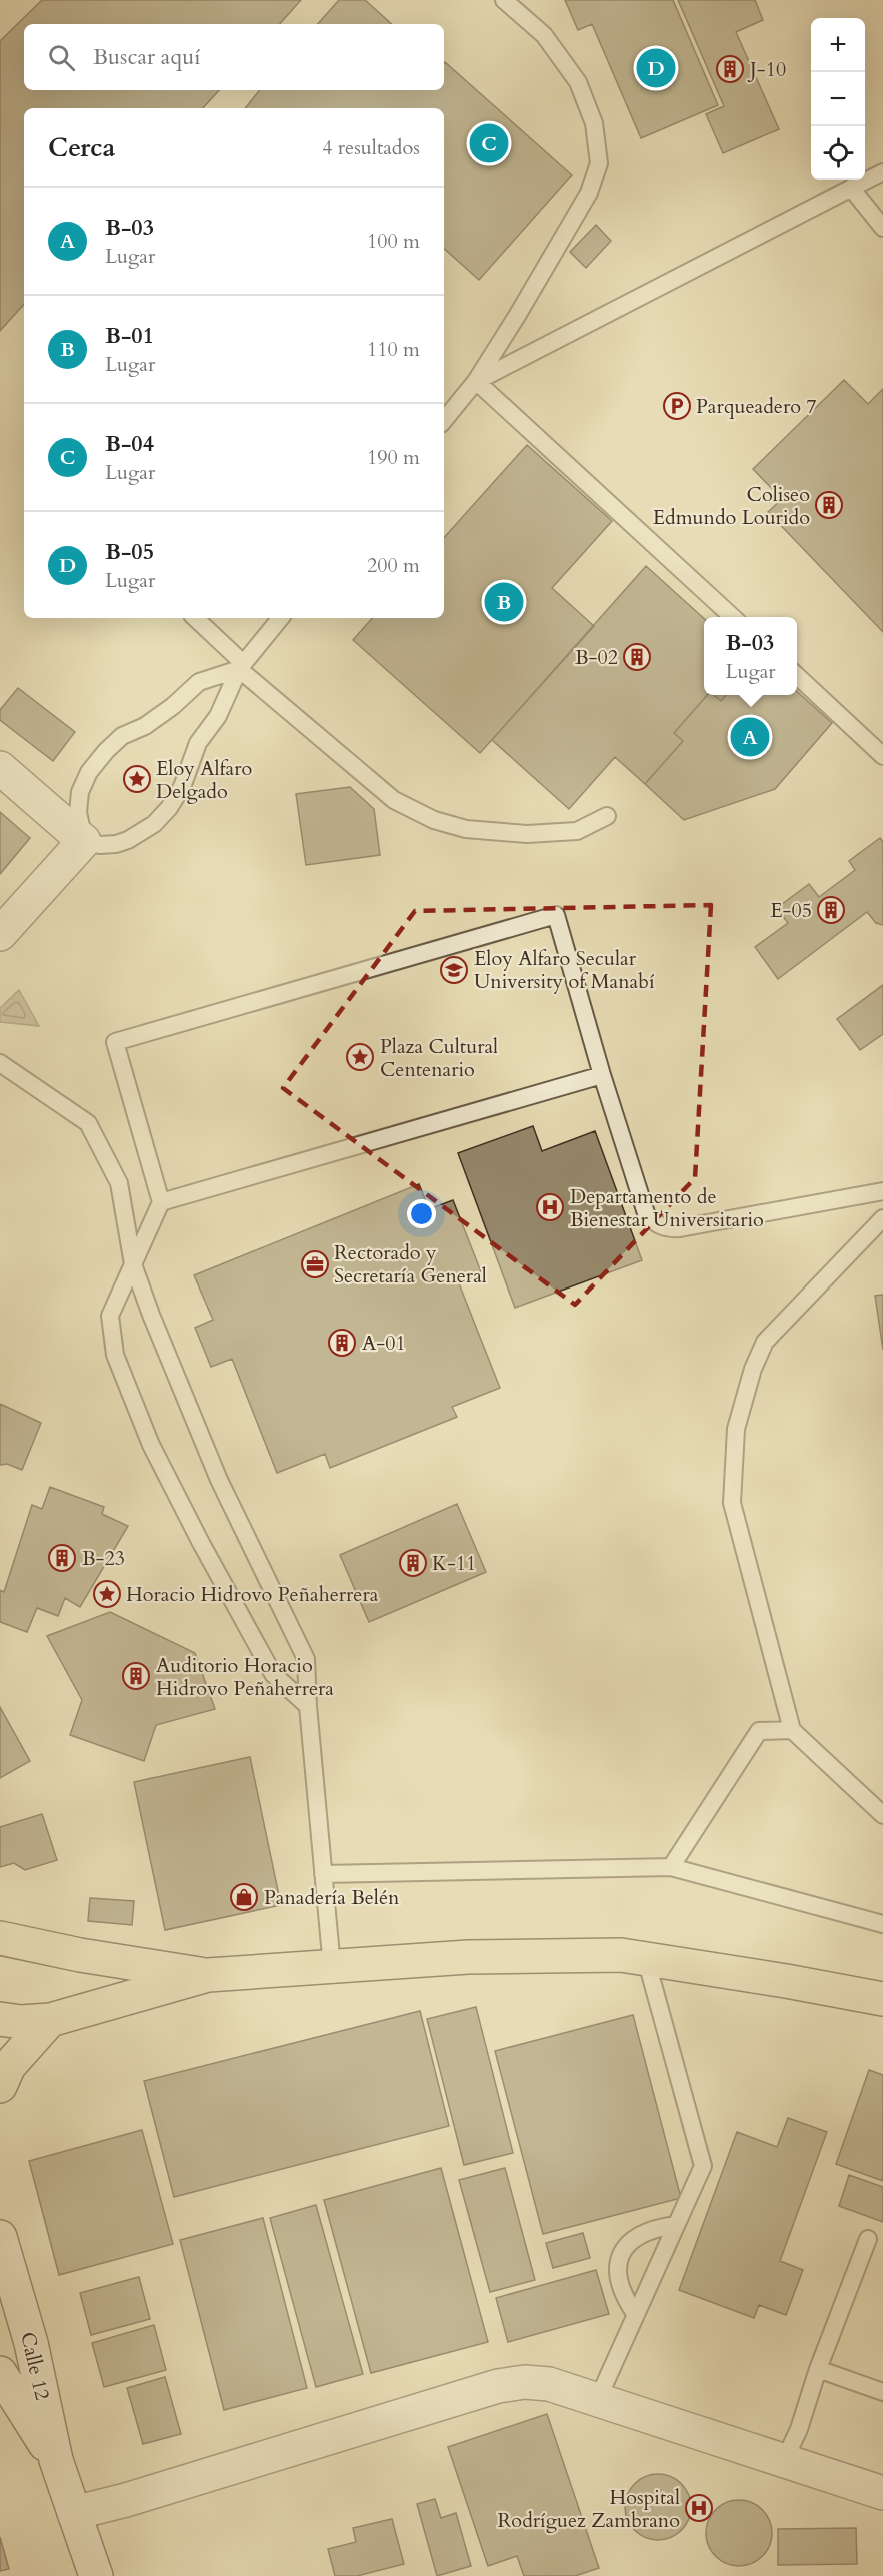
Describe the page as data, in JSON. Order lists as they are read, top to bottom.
{
  "streets": {
    "street": ["Calle 12"]
  },
  "places": {
    "building": [
      "J-10",
      "Coliseo Edmundo Lourido",
      "B-02",
      "E-05",
      "A-01",
      "B-23",
      "K-11",
      "Auditorio Horacio Hidrovo Peñaherrera"
    ],
    "parking": ["Parqueadero 7"],
    "place": ["Eloy Alfaro Delgado", "Plaza Cultural Centenario", "Horacio Hidrovo Peñaherrera"],
    "school or university": ["Eloy Alfaro Secular University of Manabí"],
    "hospital": ["Departamento de Bienestar Universitario", "Hospital Rodríguez Zambrano"],
    "office": ["Rectorado y Secretaría General"],
    "shop": ["Panadería Belén"]
  },
  "page": {
    "map_buttons": ["+", "−"],
    "search": "Buscar aquí",
    "pins": [
      "D",
      "C",
      "B",
      "A"
    ],
    "heading": ["Cerca", "4 resultados"],
    "list": [
      {
        "mark": "A",
        "name": "B-03",
        "note": "Lugar",
        "value": "100 m"
      },
      {
        "mark": "B",
        "name": "B-01",
        "note": "Lugar",
        "value": "110 m"
      },
      {
        "mark": "C",
        "name": "B-04",
        "note": "Lugar",
        "value": "190 m"
      },
      {
        "mark": "D",
        "name": "B-05",
        "note": "Lugar",
        "value": "200 m"
      }
    ],
    "popup": ["B-03", "Lugar"]
  }
}
